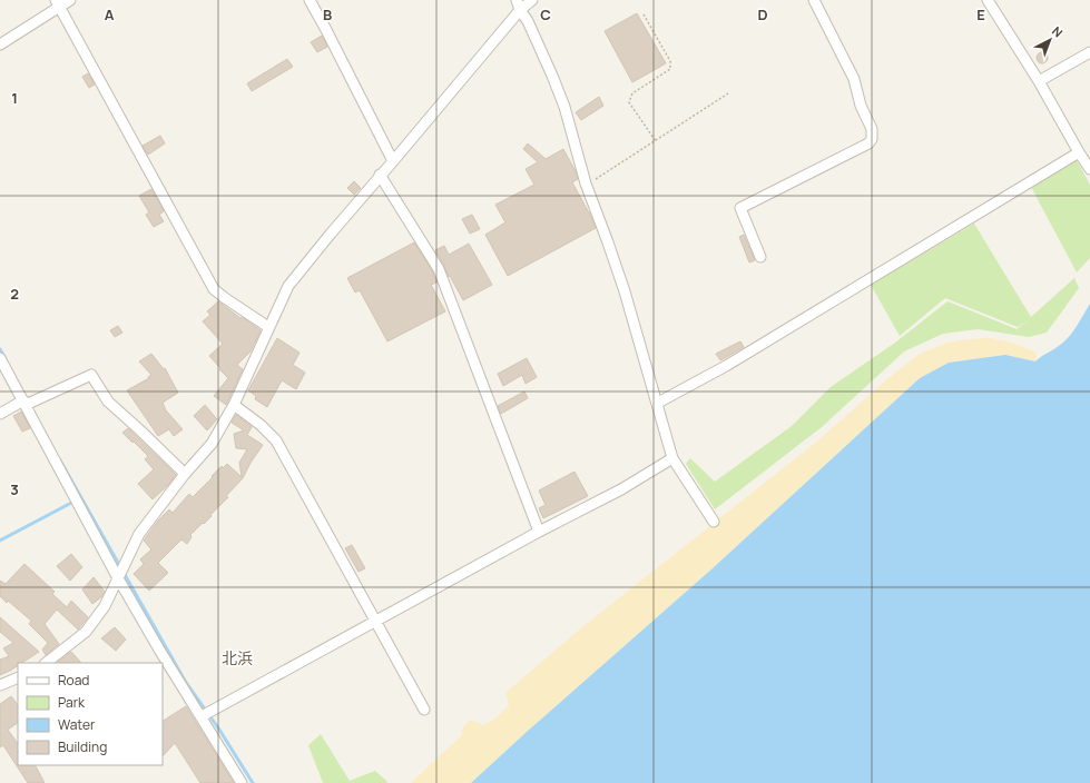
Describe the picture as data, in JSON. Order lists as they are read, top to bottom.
{
  "districts": ["北浜"],
  "legend": [
    "Road",
    "Park",
    "Water",
    "Building"
  ],
  "north": "top right",
  "grid": {
    "columns": [
      "A",
      "B",
      "C",
      "D",
      "E"
    ],
    "rows": ["1", "2", "3"]
  }
}
